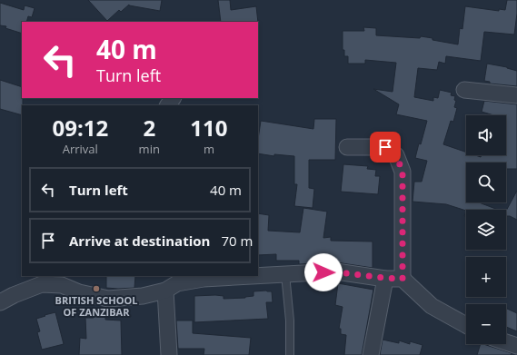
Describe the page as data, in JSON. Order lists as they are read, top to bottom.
{
  "places": ["BRITISH SCHOOL OF ZANZIBAR"],
  "page": {
    "turn": ["40 m", "Turn left"],
    "eta": [
      "09:12",
      "Arrival",
      "2",
      "min",
      "110",
      "m"
    ],
    "map_buttons": ["+", "−"],
    "list": [
      {
        "name": "Turn left",
        "value": "40 m"
      },
      {
        "name": "Arrive at destination",
        "value": "70 m"
      }
    ]
  }
}
